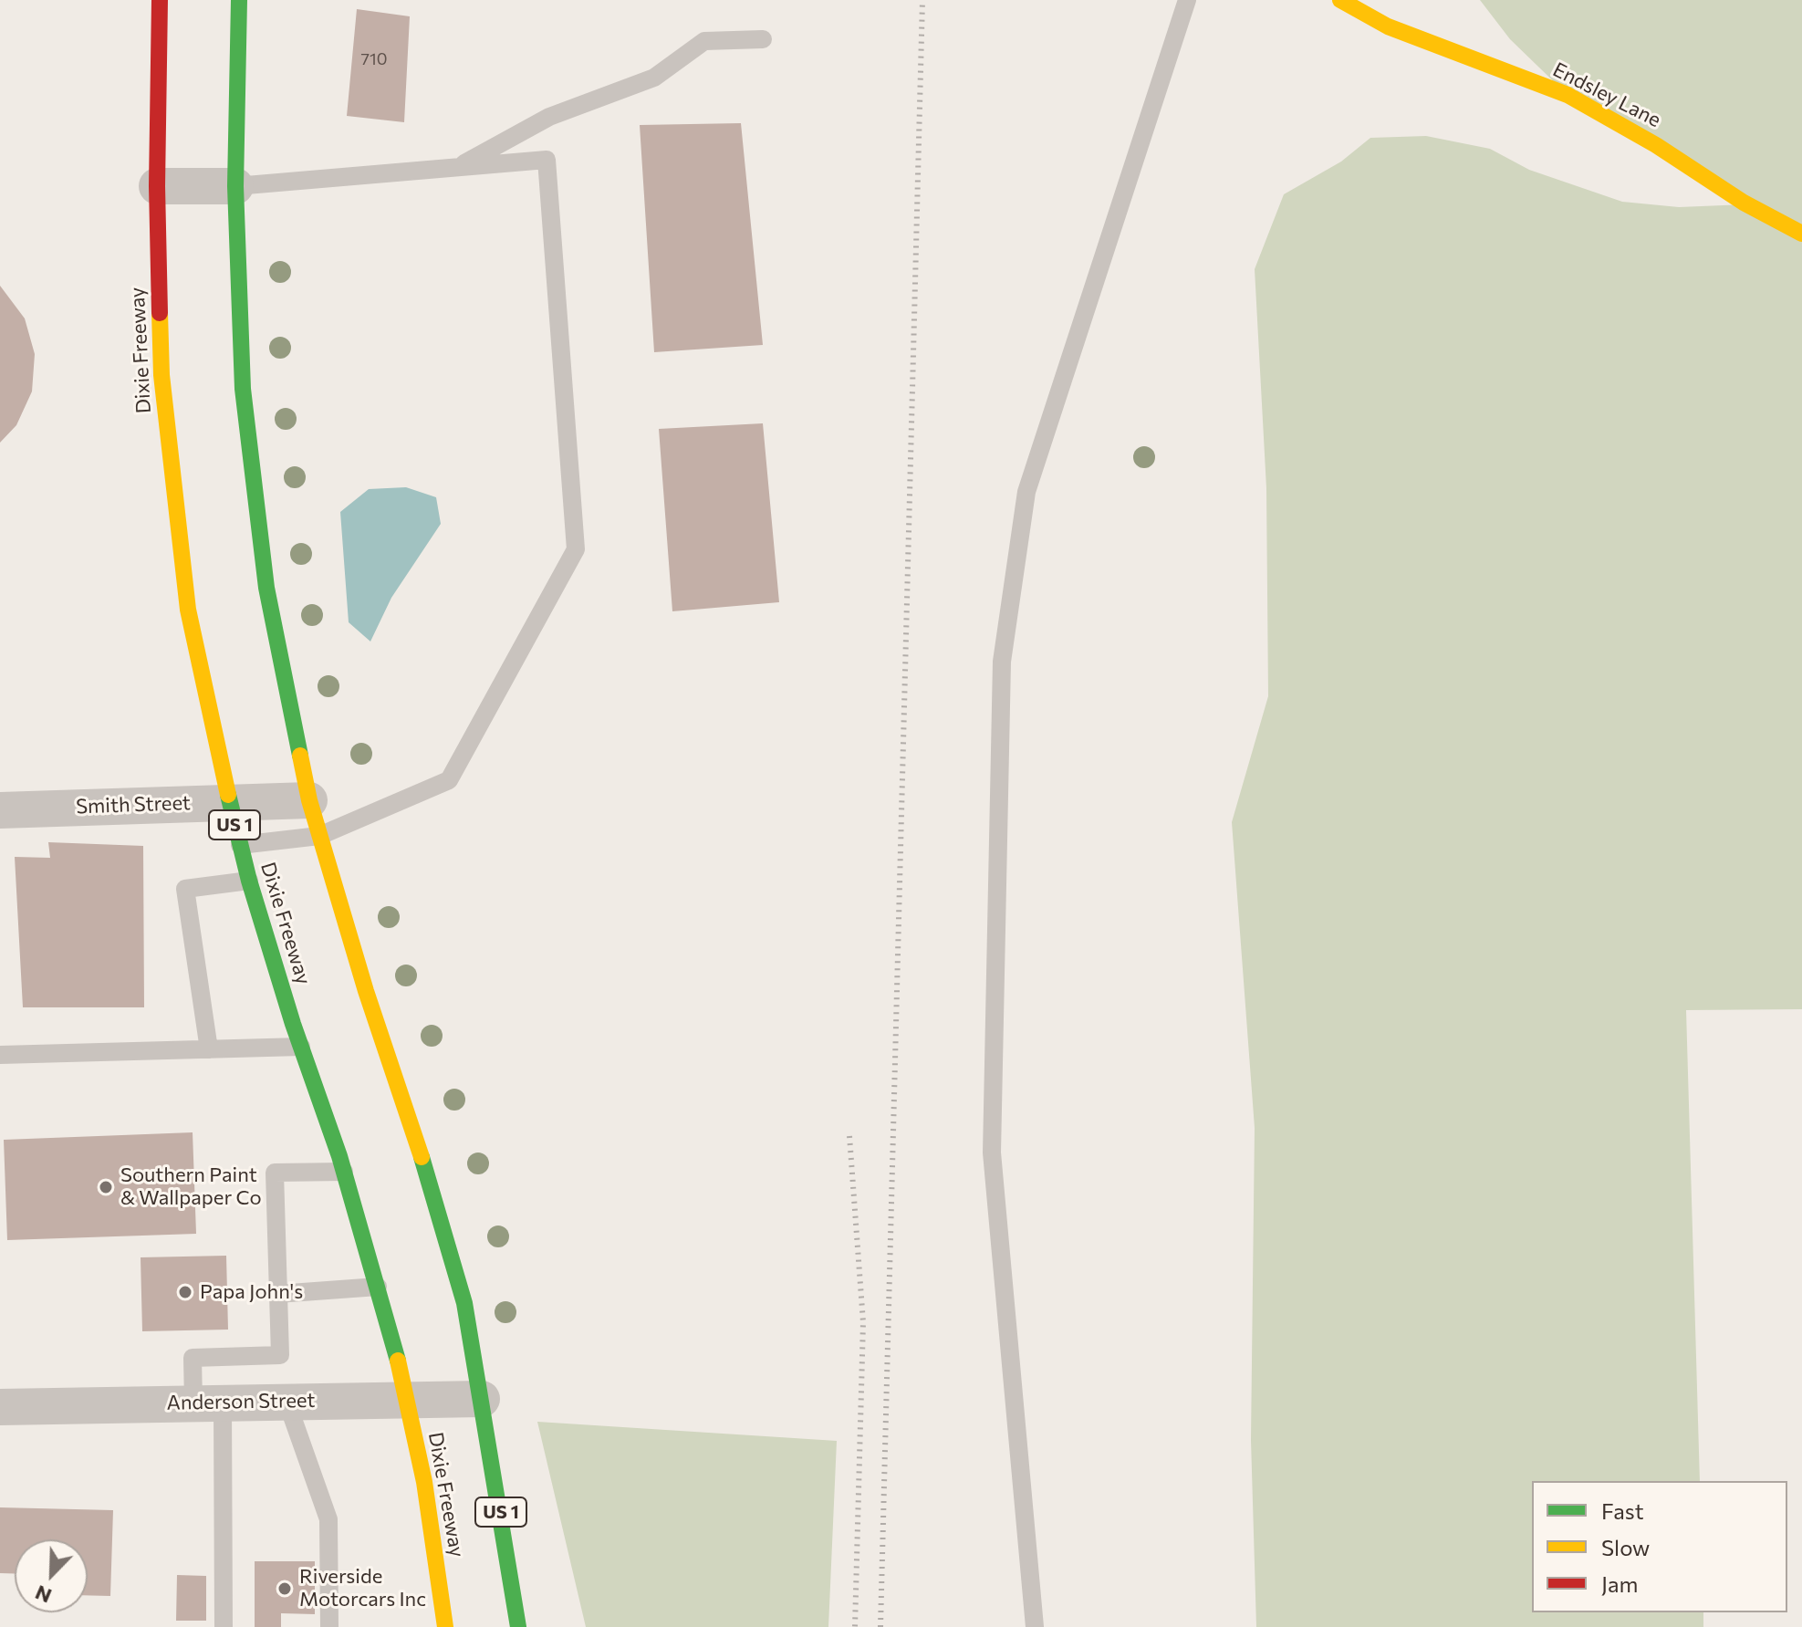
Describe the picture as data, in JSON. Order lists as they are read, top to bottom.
{
  "streets": {
    "main road": ["Endsley Lane", "Dixie Freeway", "US 1"],
    "street": ["Smith Street", "Anderson Street"]
  },
  "crossings": [
    ["Dixie Freeway", "Smith Street"],
    ["Dixie Freeway", "Anderson Street"],
    ["Smith Street", "US 1"],
    ["US 1", "Anderson Street"]
  ],
  "places": ["Southern Paint & Wallpaper Co", "Papa John's", "Riverside Motorcars Inc"],
  "house_numbers": ["710"],
  "legend": ["Fast", "Slow", "Jam"],
  "north": "bottom left"
}
